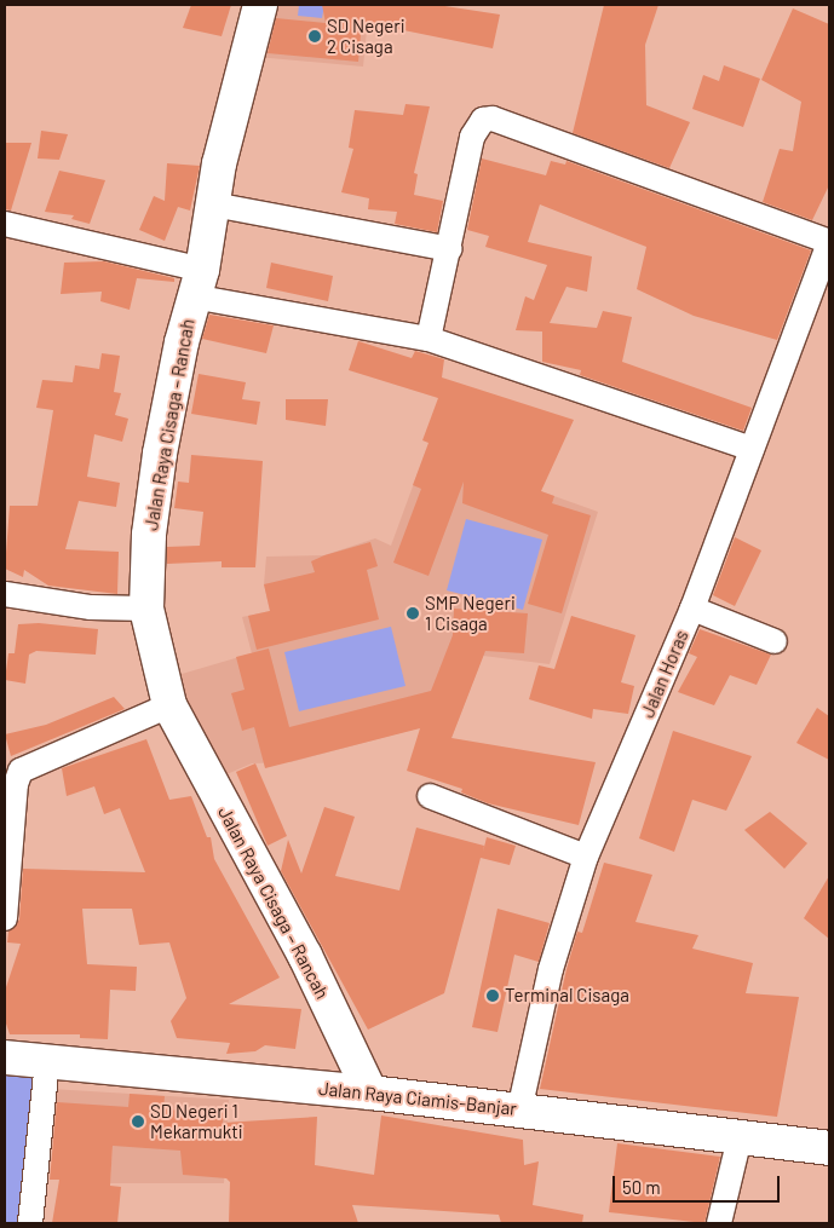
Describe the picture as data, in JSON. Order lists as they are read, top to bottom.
{
  "streets": {
    "main road": ["Jalan Raya Cisaga – Rancah", "Jalan Raya Ciamis-Banjar"],
    "street": ["Jalan Horas"]
  },
  "crossings": [
    ["Jalan Raya Cisaga – Rancah", "Jalan Raya Ciamis-Banjar"],
    ["Jalan Horas", "Jalan Raya Ciamis-Banjar"]
  ],
  "places": [
    "SD Negeri 2 Cisaga",
    "SMP Negeri 1 Cisaga",
    "Terminal Cisaga",
    "SD Negeri 1 Mekarmukti"
  ],
  "scale_bar": "50 m"
}
